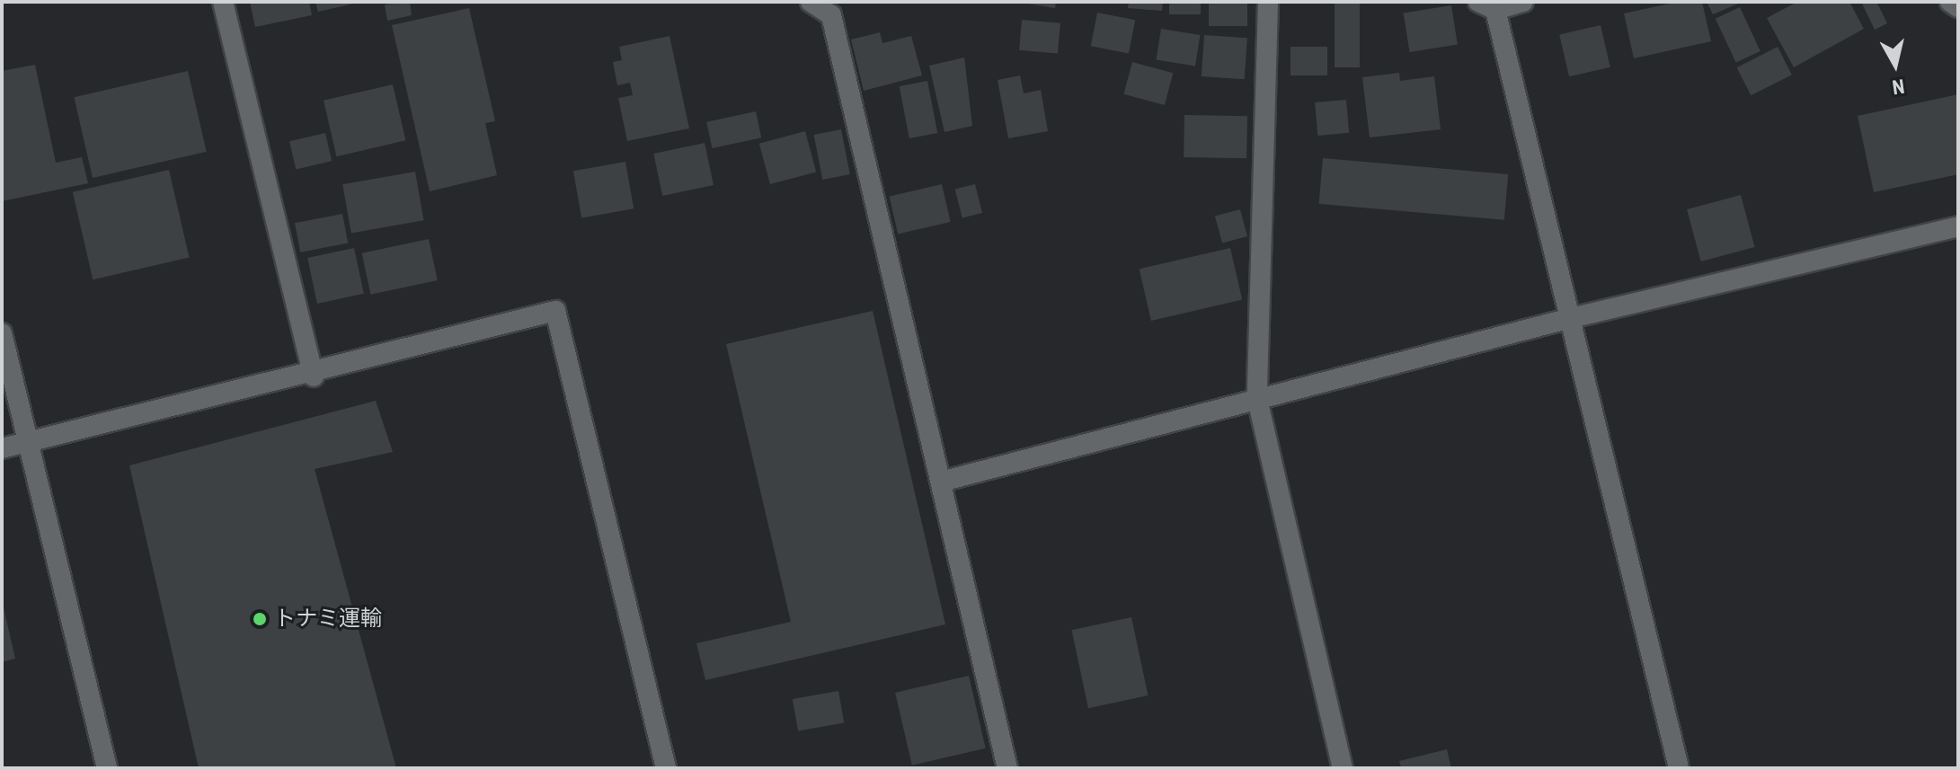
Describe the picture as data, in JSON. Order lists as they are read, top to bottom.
{
  "places": ["トナミ運輸"],
  "north": "bottom"
}
